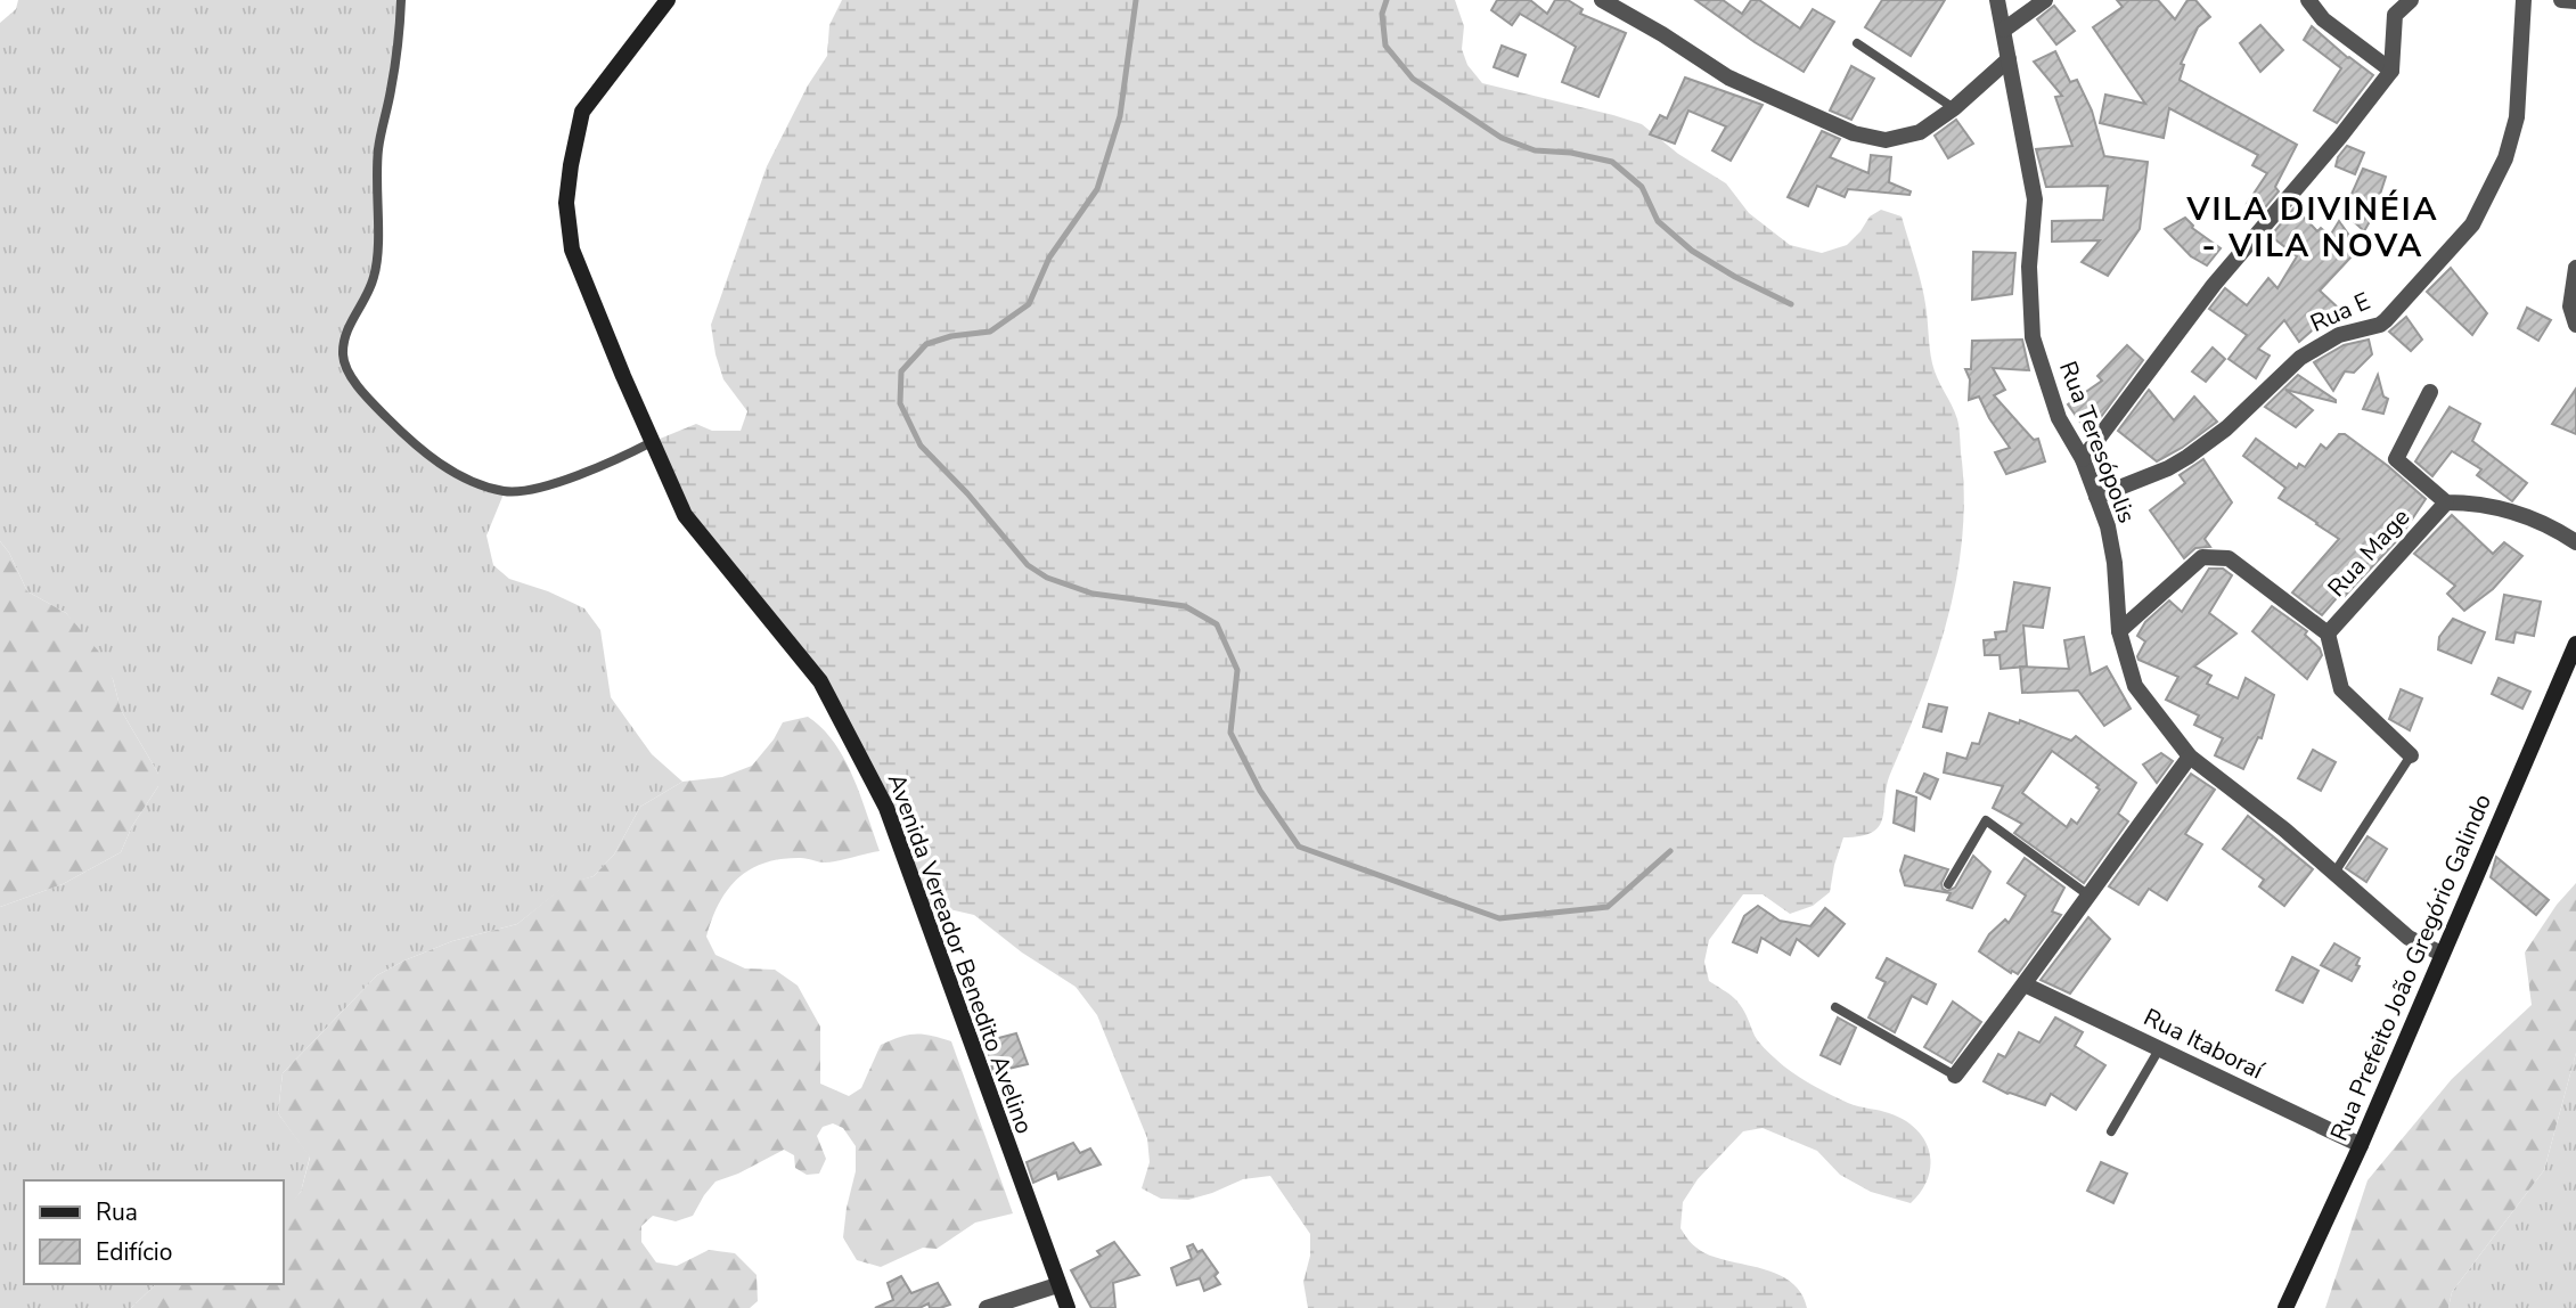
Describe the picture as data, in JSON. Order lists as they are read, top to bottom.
{
  "streets": {
    "main road": ["Avenida Vereador Benedito Avelino", "Rua Prefeito João Gregório Galindo"],
    "street": [
      "Rua E",
      "Rua Teresópolis",
      "Rua Mage",
      "Rua Itaboraí"
    ]
  },
  "crossings": [
    ["Rua E", "Rua Teresópolis"],
    ["Rua Teresópolis", "Rua Prefeito João Gregório Galindo"],
    ["Rua Prefeito João Gregório Galindo", "Rua Itaboraí"]
  ],
  "districts": ["VILA DIVINÉIA - VILA NOVA"],
  "legend": ["Rua", "Edifício"]
}
